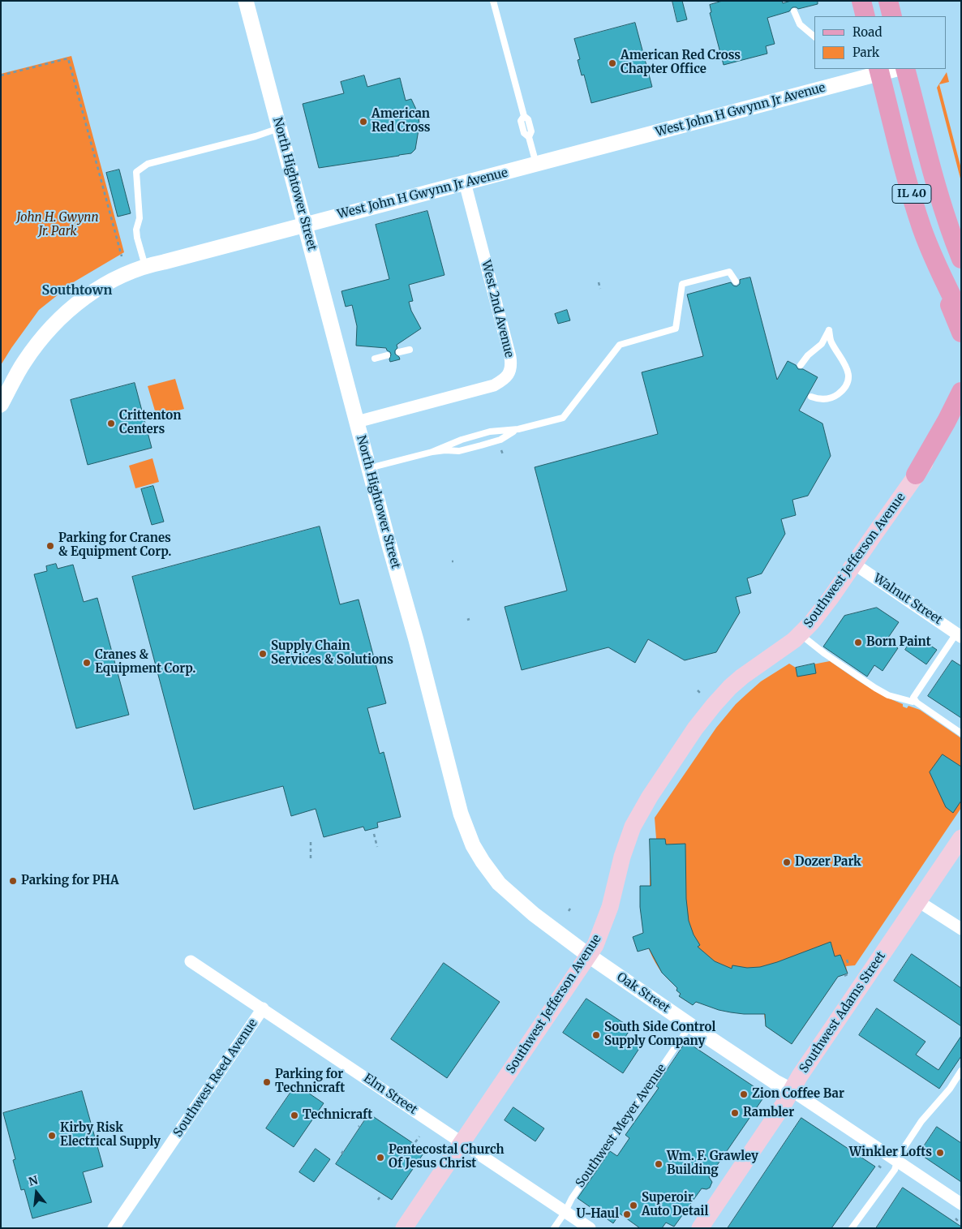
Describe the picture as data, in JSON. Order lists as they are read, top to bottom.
{
  "streets": {
    "main road": ["IL 40", "Southwest Jefferson Avenue", "Southwest Adams Street"],
    "street": [
      "West John H Gwynn Jr Avenue",
      "North Hightower Street",
      "West 2nd Avenue",
      "Walnut Street",
      "Oak Street",
      "Southwest Reed Avenue",
      "Elm Street"
    ],
    "lane": ["Southwest Meyer Avenue"]
  },
  "crossings": [
    ["West John H Gwynn Jr Avenue", "North Hightower Street"],
    ["West John H Gwynn Jr Avenue", "IL 40"],
    ["West John H Gwynn Jr Avenue", "West 2nd Avenue"],
    ["North Hightower Street", "West 2nd Avenue"],
    ["North Hightower Street", "Southwest Jefferson Avenue"],
    ["North Hightower Street", "Oak Street"],
    ["Southwest Jefferson Avenue", "Walnut Street"],
    ["Southwest Jefferson Avenue", "Oak Street"],
    ["Southwest Jefferson Avenue", "Elm Street"],
    ["Oak Street", "Southwest Adams Street"],
    ["Oak Street", "Southwest Meyer Avenue"],
    ["Southwest Reed Avenue", "Elm Street"],
    ["Elm Street", "Southwest Meyer Avenue"]
  ],
  "districts": ["Southtown"],
  "parks": ["John H. Gwynn Jr. Park"],
  "places": [
    "American Red Cross Chapter Office",
    "American Red Cross",
    "Crittenton Centers",
    "Parking for Cranes & Equipment Corp.",
    "Born Paint",
    "Supply Chain Services & Solutions",
    "Cranes & Equipment Corp.",
    "Dozer Park",
    "Parking for PHA",
    "South Side Control Supply Company",
    "Parking for Technicraft",
    "Zion Coffee Bar",
    "Rambler",
    "Technicraft",
    "Kirby Risk Electrical Supply",
    "Winkler Lofts",
    "Pentecostal Church Of Jesus Christ",
    "Wm. F. Grawley Building",
    "Superoir Auto Detail",
    "U-Haul"
  ],
  "legend": ["Road", "Park"],
  "north": "top"
}
